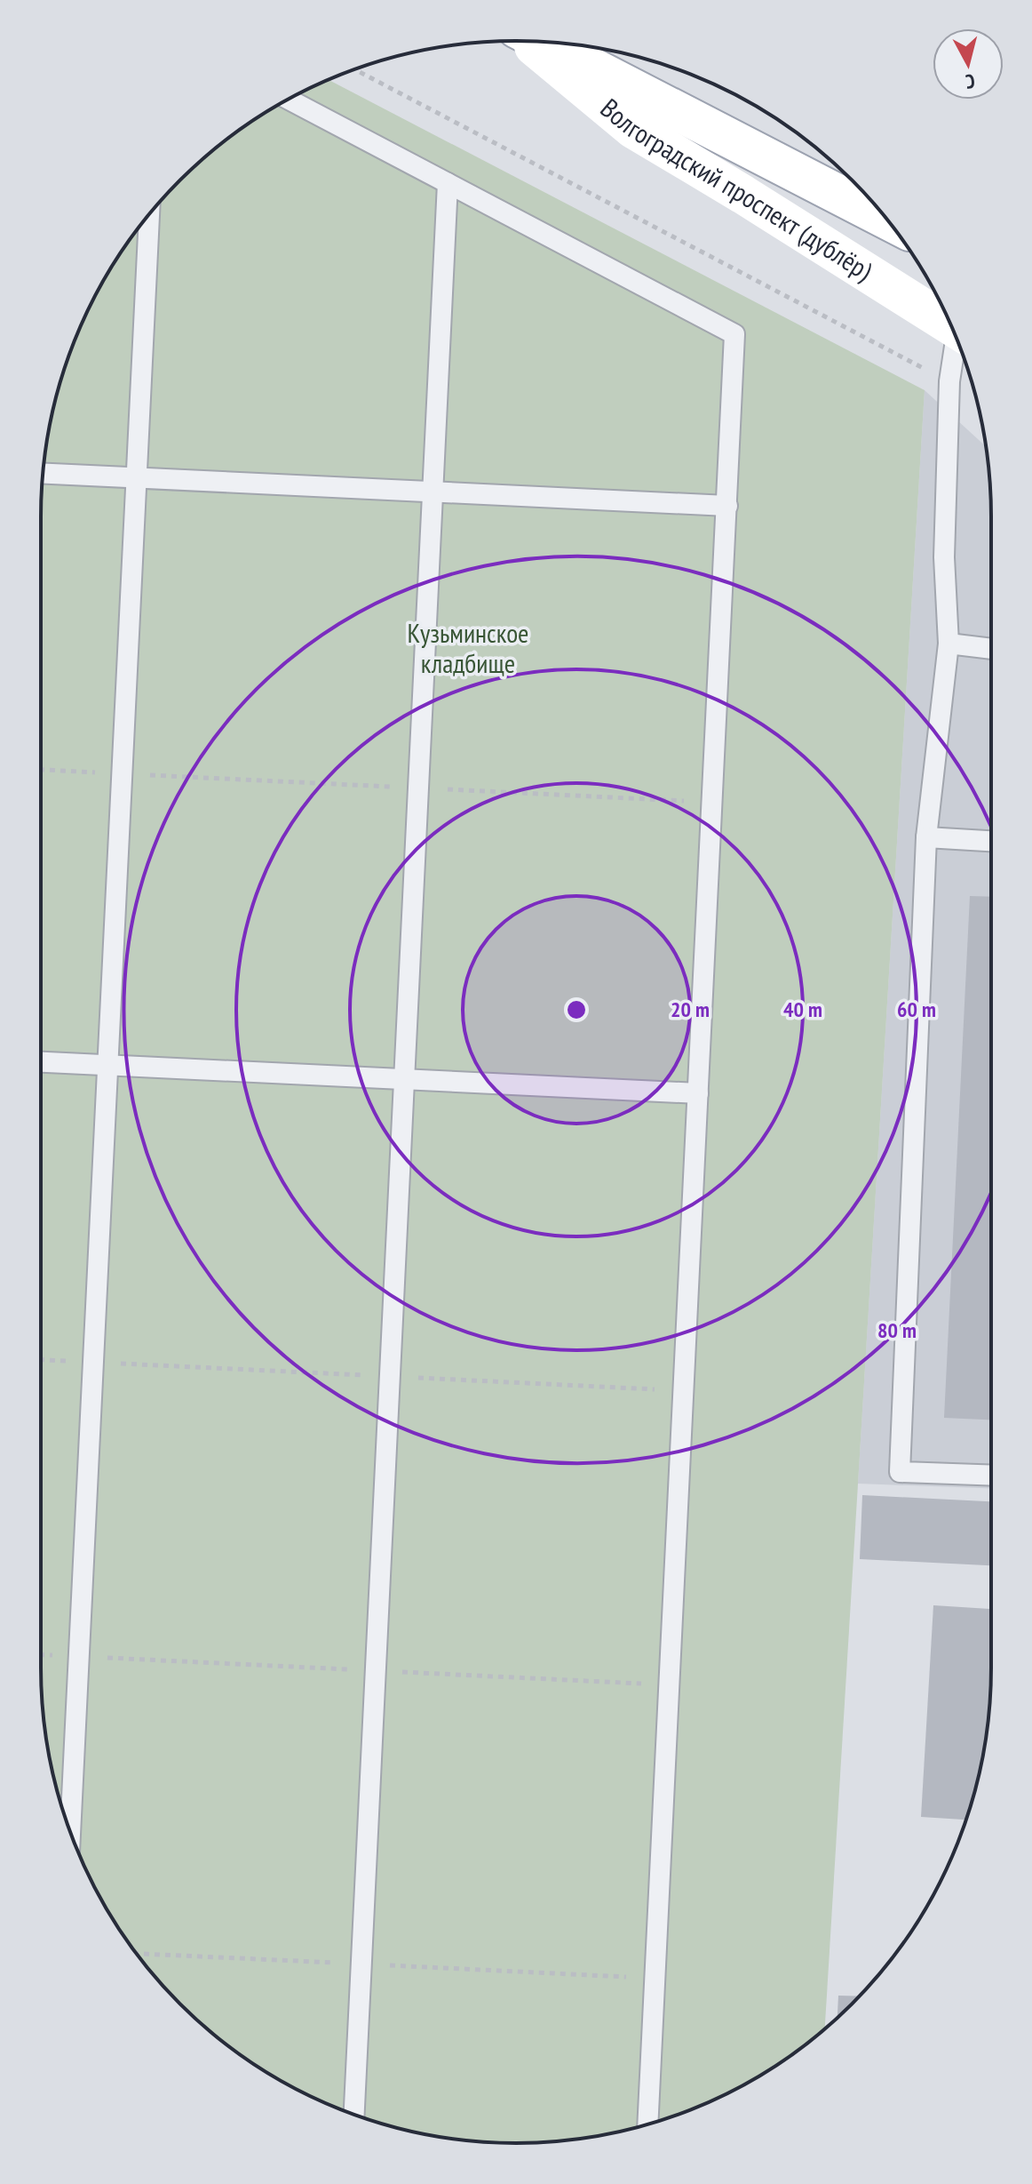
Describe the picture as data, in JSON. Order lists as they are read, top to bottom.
{
  "streets": {
    "main road": ["Волгоградский проспект (дублёр)"]
  },
  "parks": ["Кузьминское кладбище"],
  "north": "bottom",
  "rings": [
    "20 m",
    "40 m",
    "60 m",
    "80 m"
  ]
}
